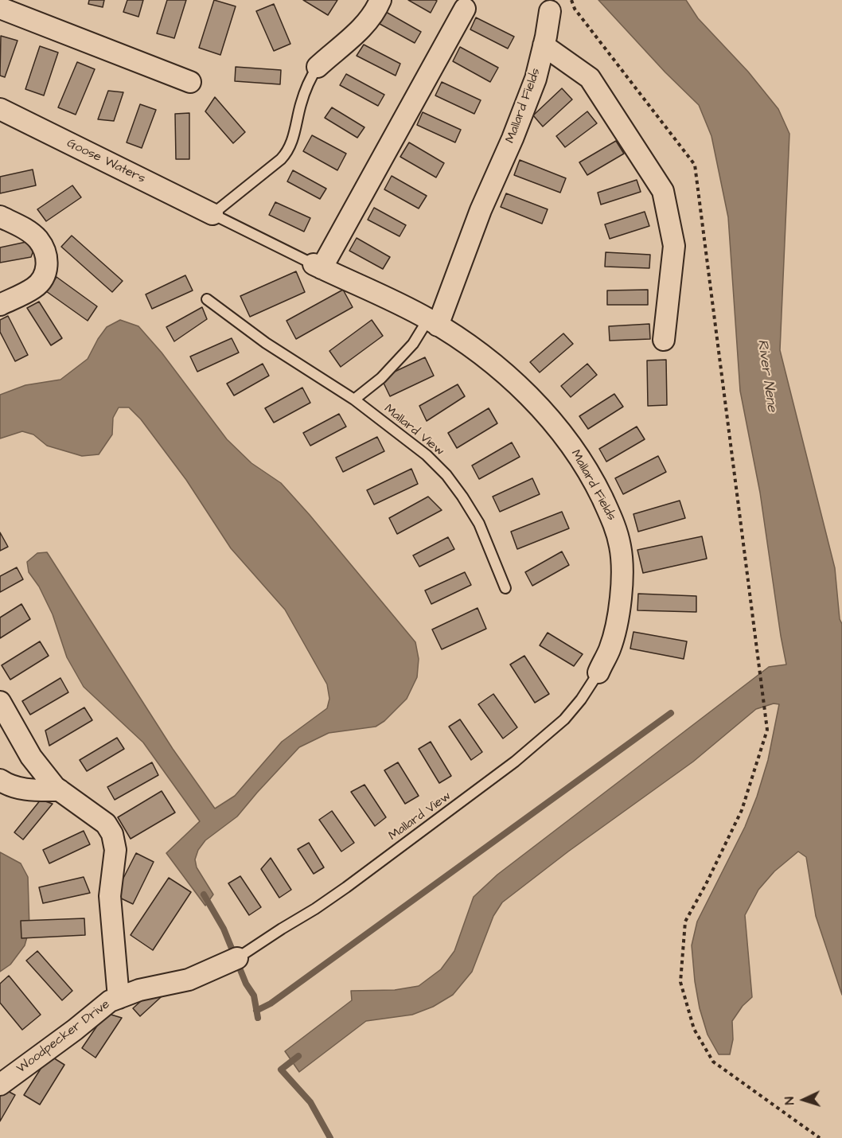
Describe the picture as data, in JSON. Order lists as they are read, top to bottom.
{
  "streets": {
    "street": ["Mallard Fields", "Goose Waters", "Woodpecker Drive"],
    "lane": ["Mallard View"]
  },
  "crossings": [
    ["Mallard Fields", "Mallard View"],
    ["Mallard View", "Woodpecker Drive"]
  ],
  "water": ["River Nene"],
  "north": "left"
}
